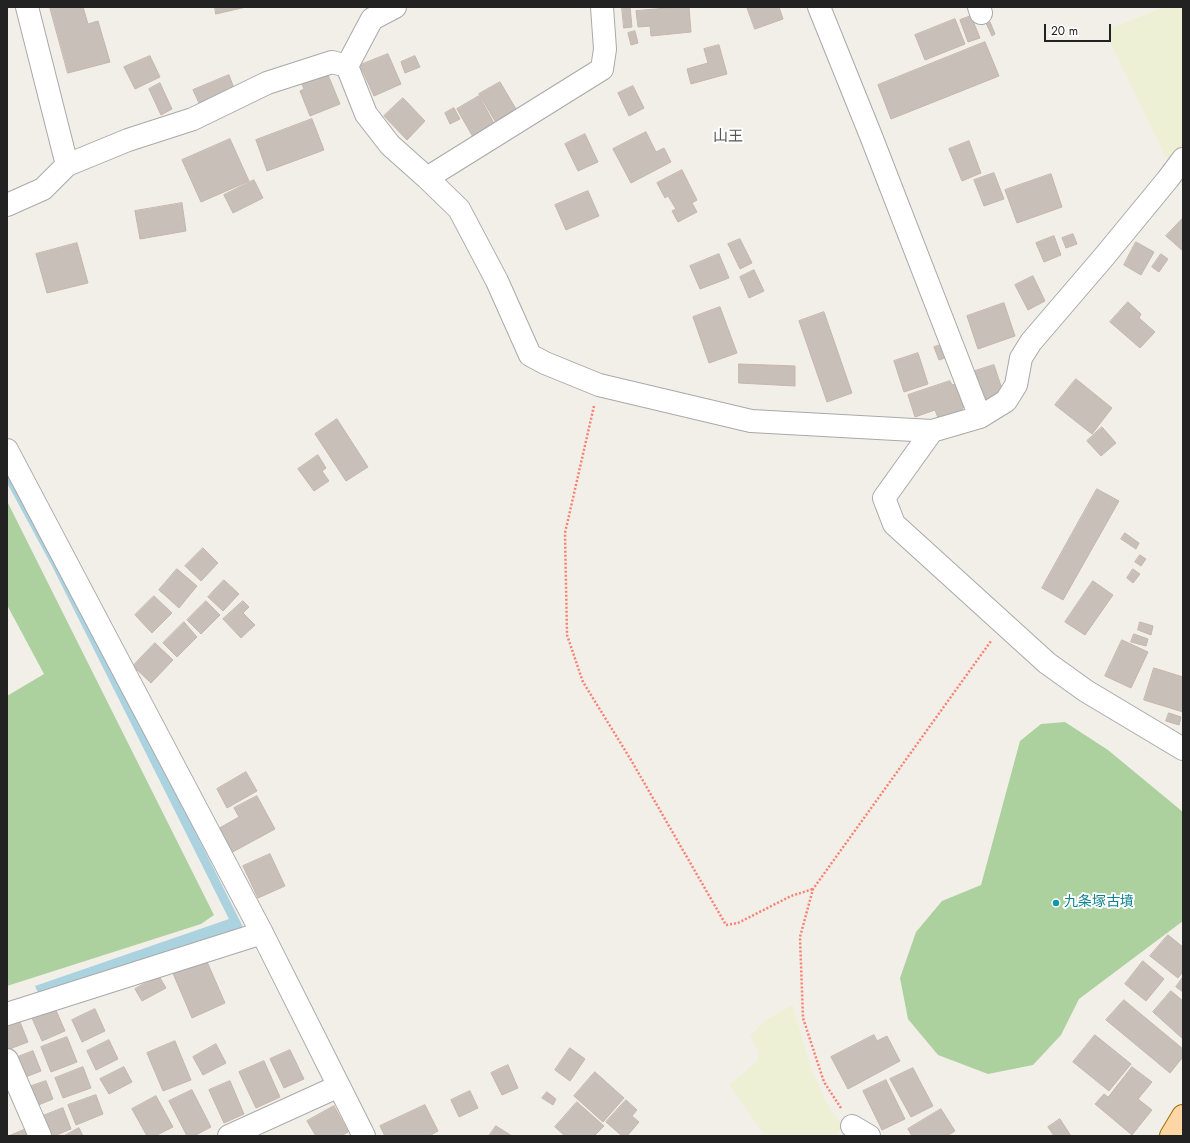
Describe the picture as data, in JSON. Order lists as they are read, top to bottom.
{
  "districts": ["山王"],
  "places": ["九条塚古墳"],
  "scale_bar": "20 m"
}
